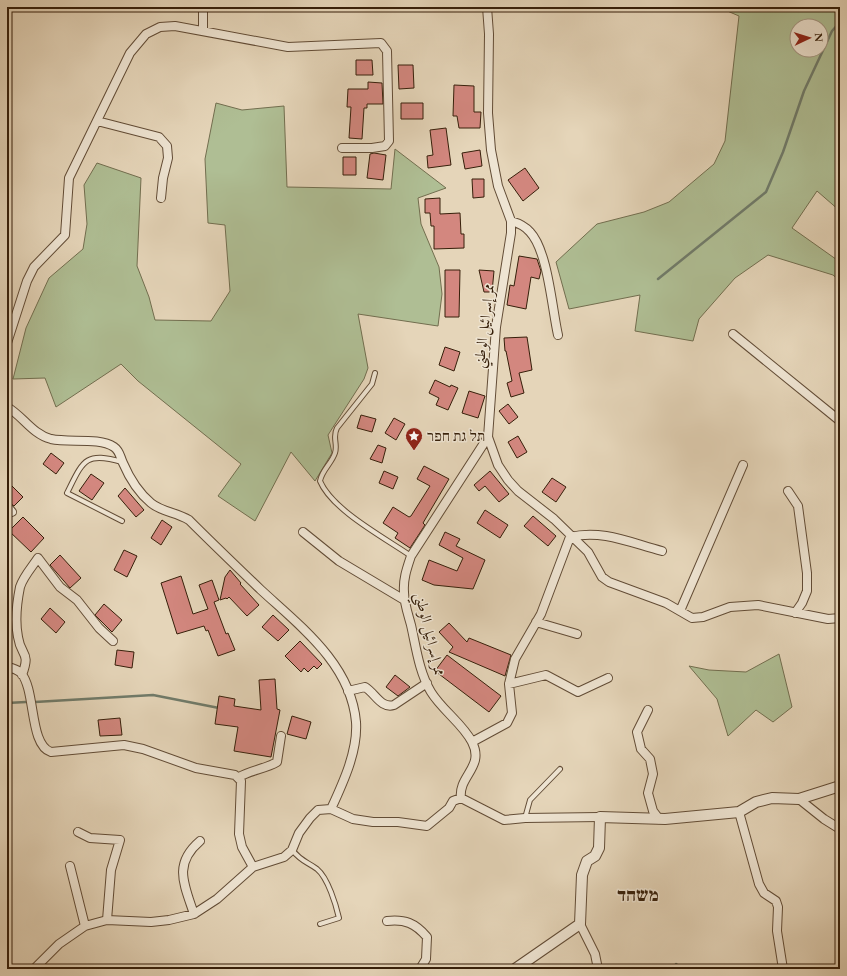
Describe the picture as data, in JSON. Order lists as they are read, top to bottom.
{
  "streets": {
    "street": ["ممر إسرائيل الوطني"]
  },
  "districts": ["משהד"],
  "places": {
    "place": ["תל גת חפר"]
  },
  "north": "right"
}
